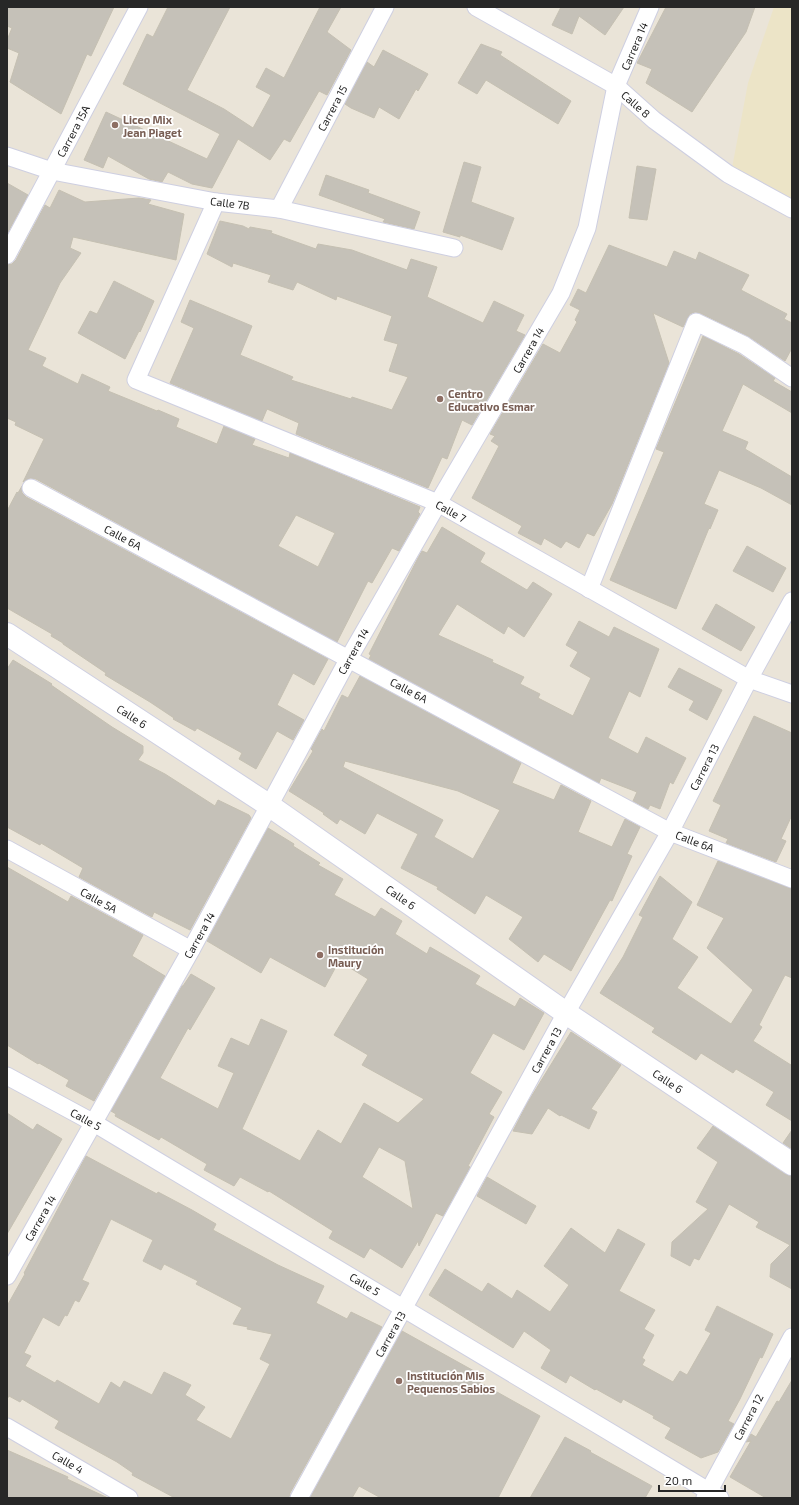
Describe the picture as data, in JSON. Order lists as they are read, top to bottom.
{
  "streets": {
    "street": [
      "Carrera 14",
      "Calle 8",
      "Carrera 15",
      "Carrera 15A",
      "Calle 7B",
      "Calle 7",
      "Calle 6A",
      "Calle 6",
      "Carrera 13",
      "Calle 5A",
      "Calle 5",
      "Carrera 12",
      "Calle 4"
    ]
  },
  "crossings": [
    ["Carrera 14", "Calle 8"],
    ["Carrera 14", "Calle 7"],
    ["Carrera 14", "Calle 6A"],
    ["Carrera 14", "Calle 6"],
    ["Carrera 14", "Calle 5A"],
    ["Carrera 14", "Calle 5"],
    ["Carrera 15", "Calle 7B"],
    ["Carrera 15A", "Calle 7B"],
    ["Calle 7B", "Calle 7"],
    ["Calle 7", "Carrera 13"],
    ["Calle 6A", "Carrera 13"],
    ["Calle 6", "Carrera 13"],
    ["Carrera 13", "Calle 5"],
    ["Calle 5", "Carrera 12"]
  ],
  "places": [
    "Liceo Mix Jean Piaget",
    "Centro Educativo Esmar",
    "Institución Maury",
    "Institución Mis Pequenos Sabios"
  ],
  "scale_bar": "20 m"
}
